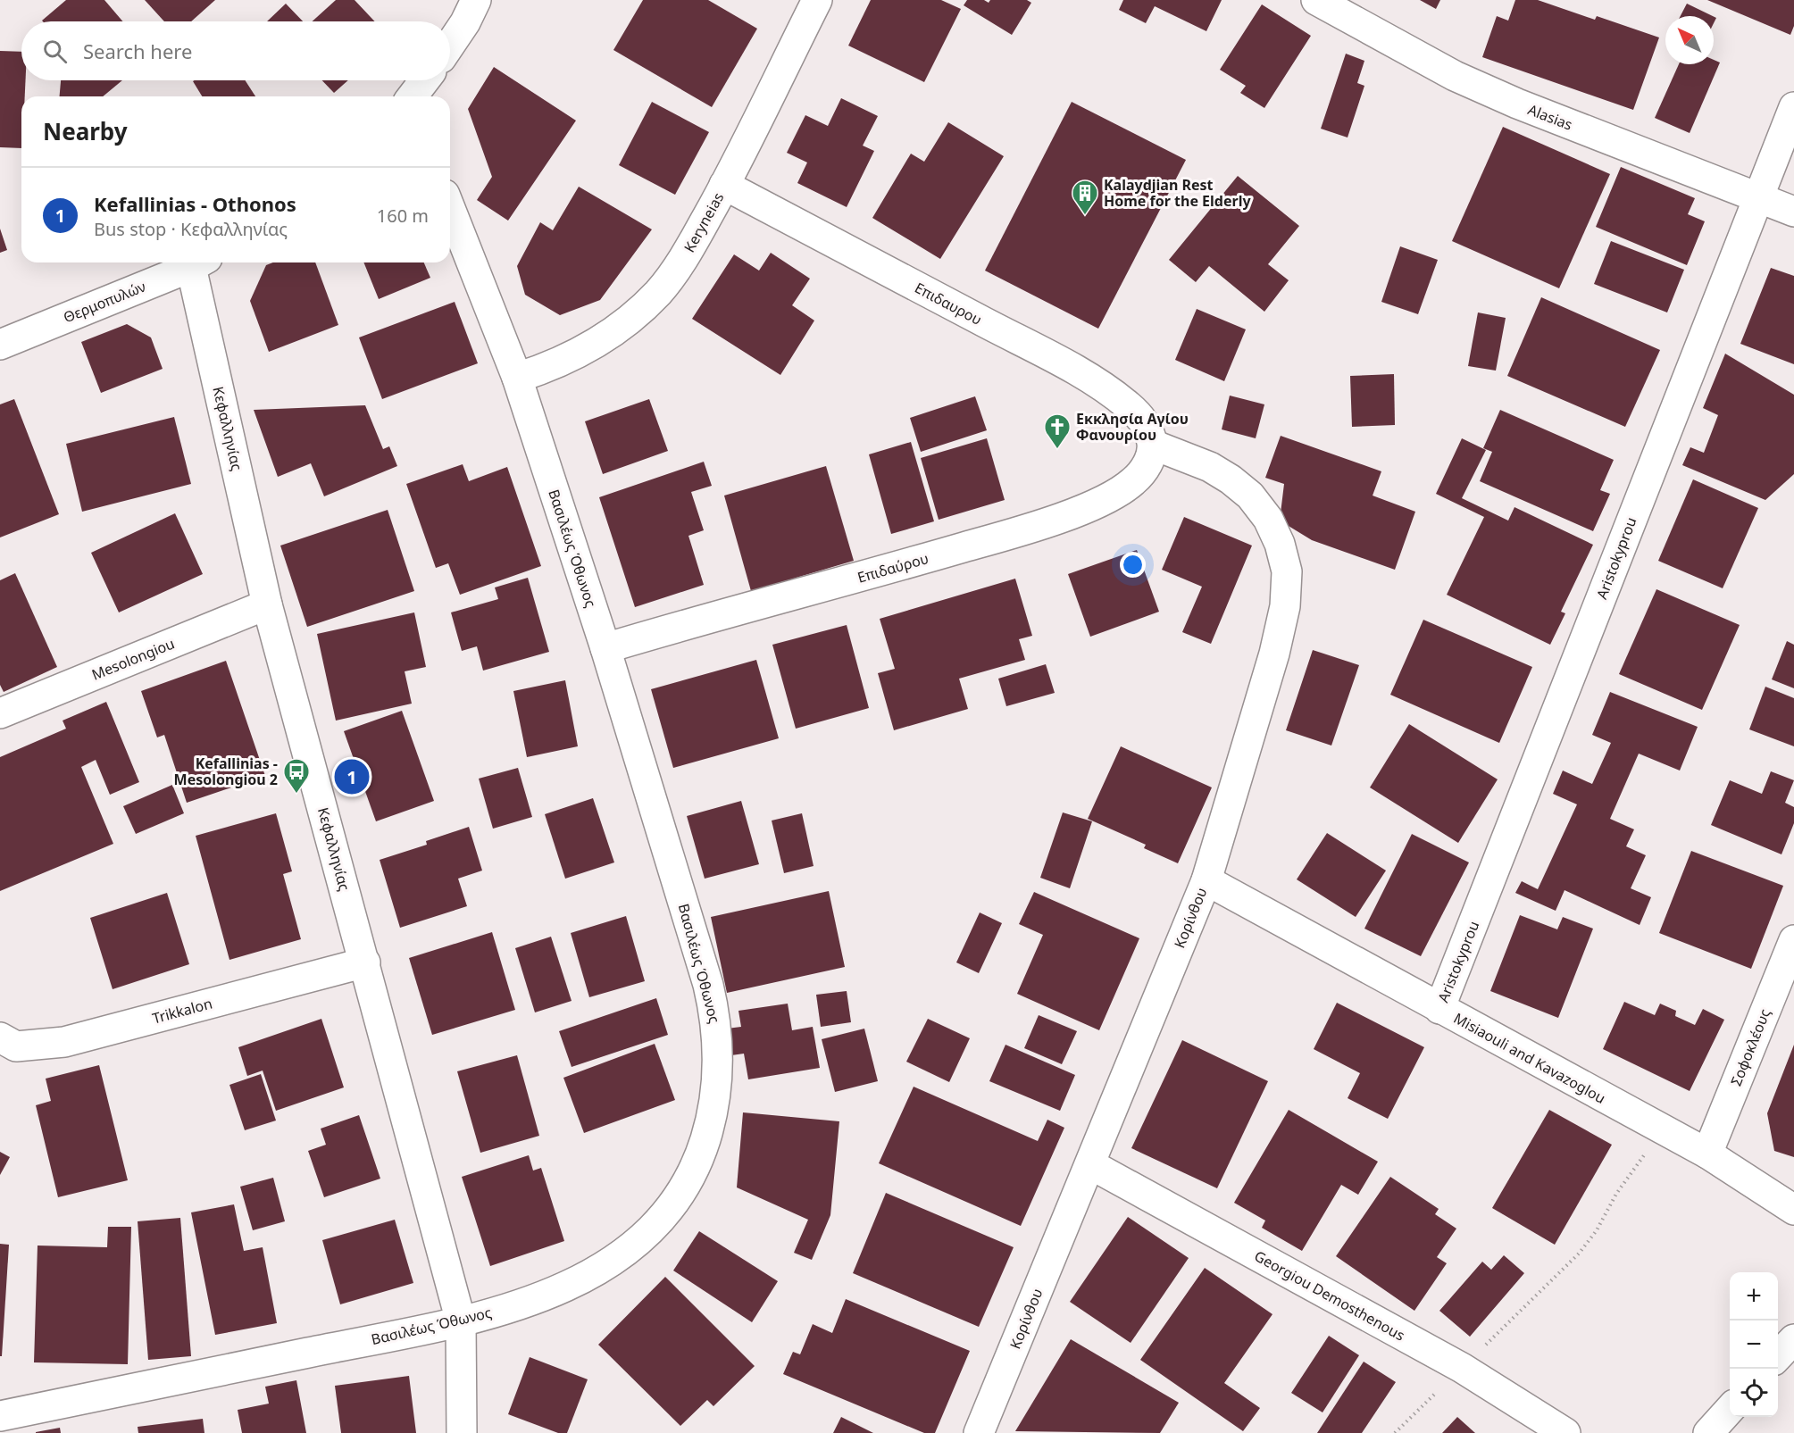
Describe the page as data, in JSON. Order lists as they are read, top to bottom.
{
  "streets": {
    "street": [
      "Alasias",
      "Keryneias",
      "Θερμοπυλών",
      "Επιδαυρου",
      "Κεφαλληνίας",
      "Βασιλέως Όθωνος",
      "Aristokyprou",
      "Επιδαύρου",
      "Mesolongiou",
      "Κορίνθου",
      "Trikkalon",
      "Σοφοκλέους",
      "Misiaouli and Kavazoglou",
      "Georgiou Demosthenous"
    ]
  },
  "crossings": [
    ["Alasias", "Aristokyprou"],
    ["Keryneias", "Επιδαυρου"],
    ["Keryneias", "Βασιλέως Όθωνος"],
    ["Επιδαυρου", "Επιδαύρου"],
    ["Επιδαυρου", "Κορίνθου"],
    ["Κεφαλληνίας", "Βασιλέως Όθωνος"],
    ["Κεφαλληνίας", "Mesolongiou"],
    ["Κεφαλληνίας", "Trikkalon"],
    ["Βασιλέως Όθωνος", "Επιδαύρου"],
    ["Aristokyprou", "Misiaouli and Kavazoglou"],
    ["Επιδαύρου", "Κορίνθου"],
    ["Κορίνθου", "Misiaouli and Kavazoglou"],
    ["Κορίνθου", "Georgiou Demosthenous"],
    ["Σοφοκλέους", "Misiaouli and Kavazoglou"]
  ],
  "places": {
    "building": ["Kalaydjian Rest Home for the Elderly"],
    "church": ["Εκκλησία Αγίου Φανουρίου"],
    "bus stop": ["Kefallinias - Mesolongiou 2"]
  },
  "north": "top left",
  "page": {
    "search": "Search here",
    "heading": "Nearby",
    "list": [
      {
        "mark": "1",
        "name": "Kefallinias - Othonos",
        "note": "Bus stop · Κεφαλληνίας",
        "value": "160 m"
      }
    ],
    "pins": "1",
    "map_buttons": ["+", "−"]
  }
}
